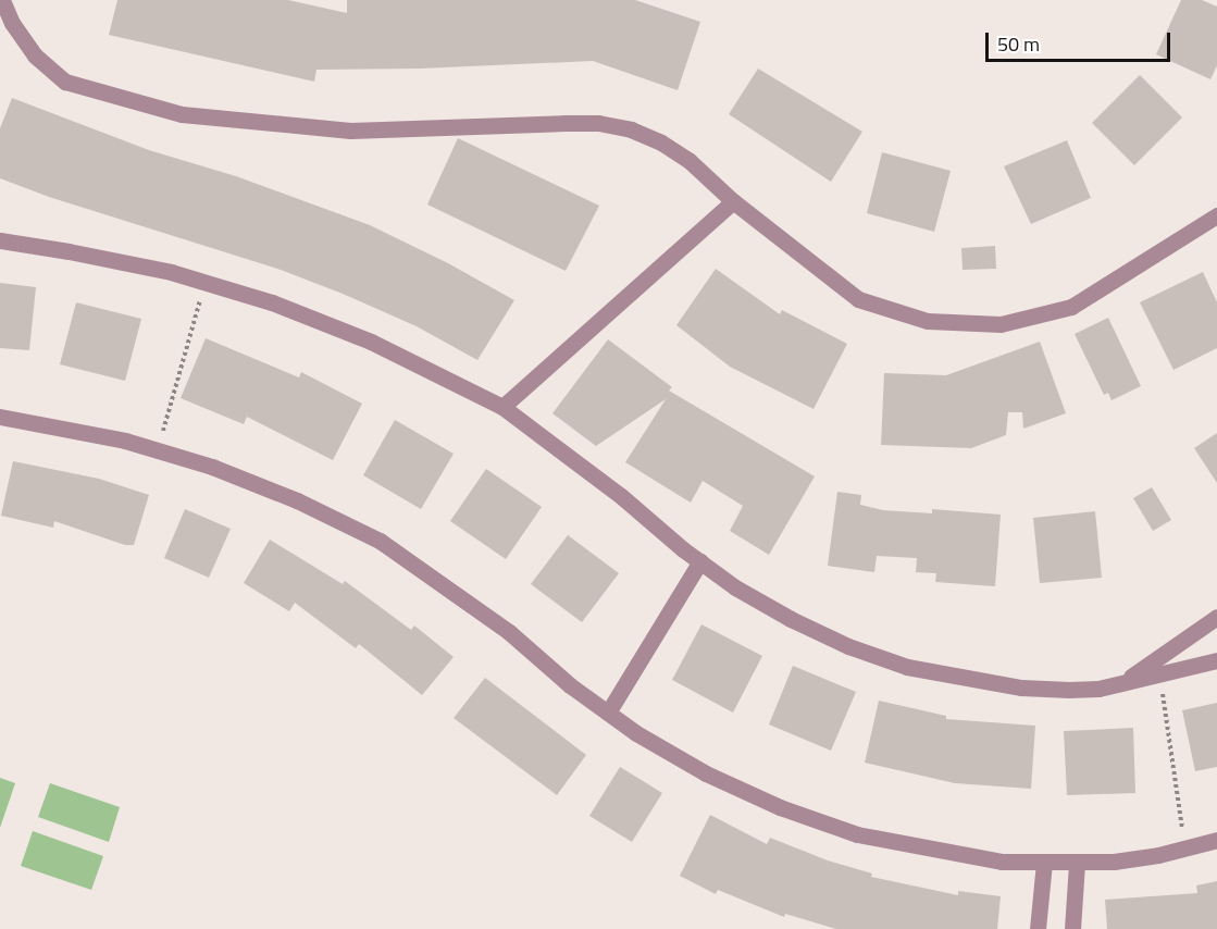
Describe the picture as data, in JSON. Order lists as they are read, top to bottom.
{
  "scale_bar": "50 m"
}
